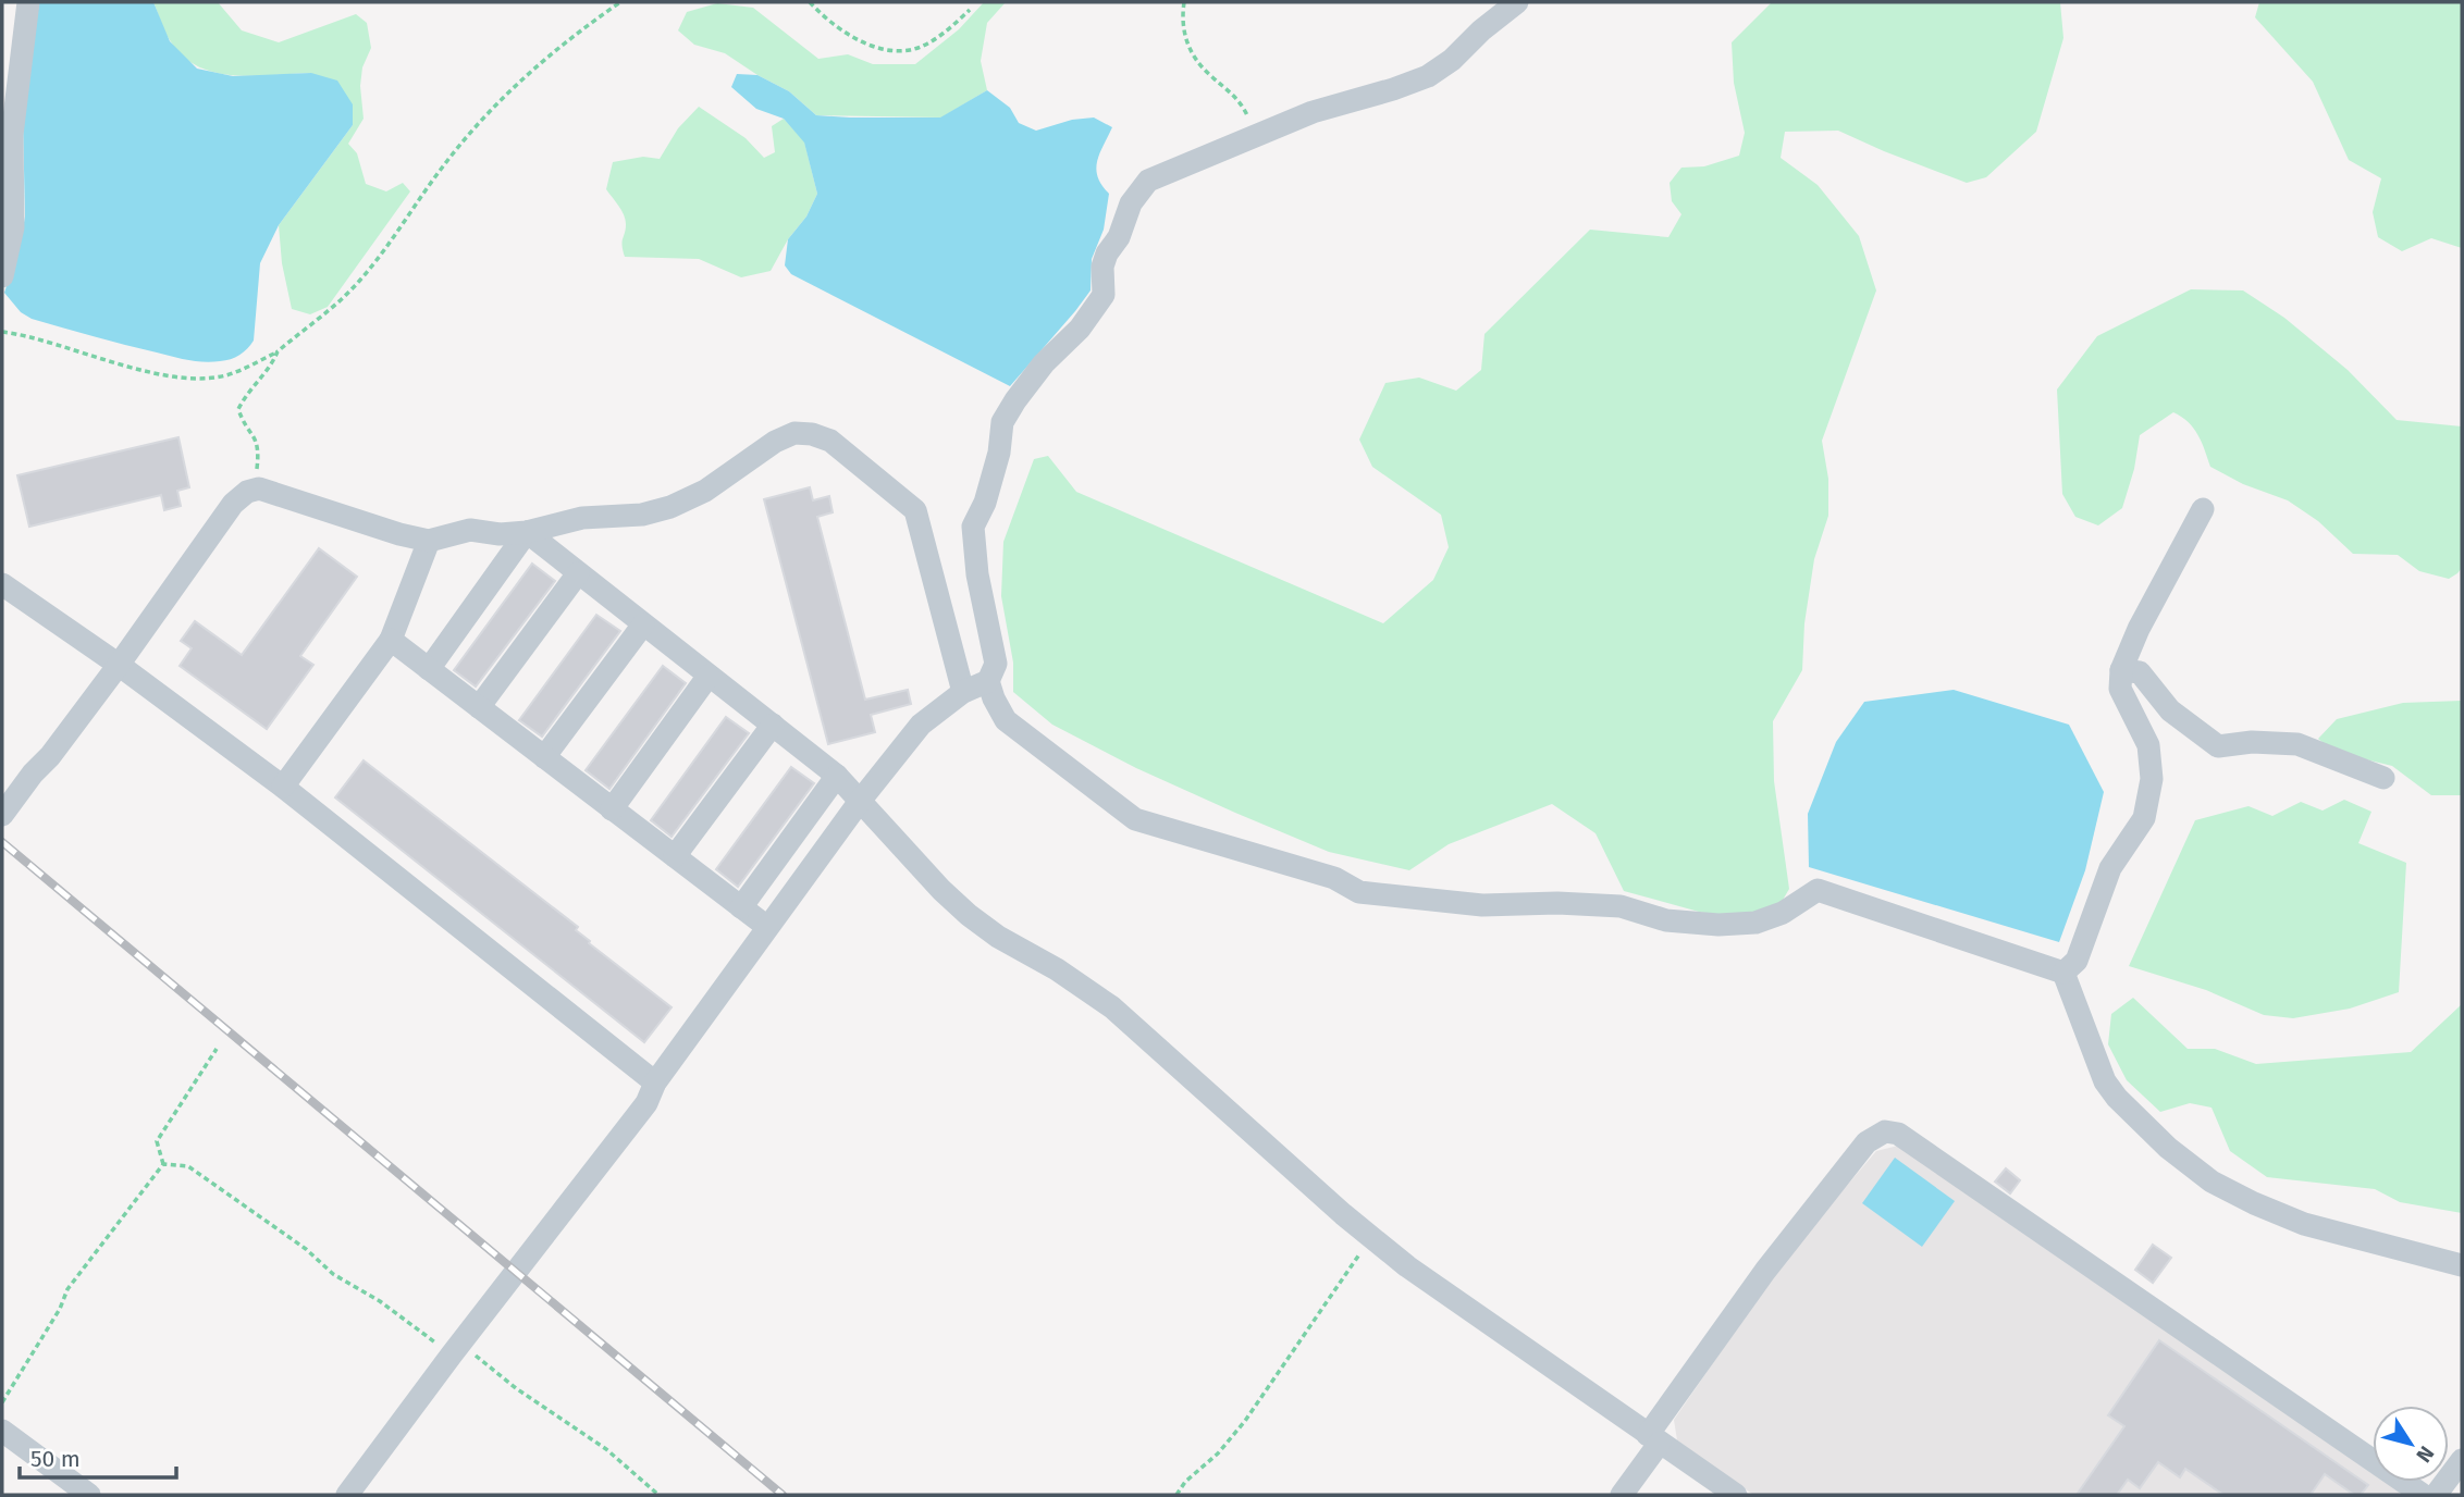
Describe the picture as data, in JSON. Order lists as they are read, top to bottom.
{
  "scale_bar": "50 m",
  "north": "bottom right"
}
